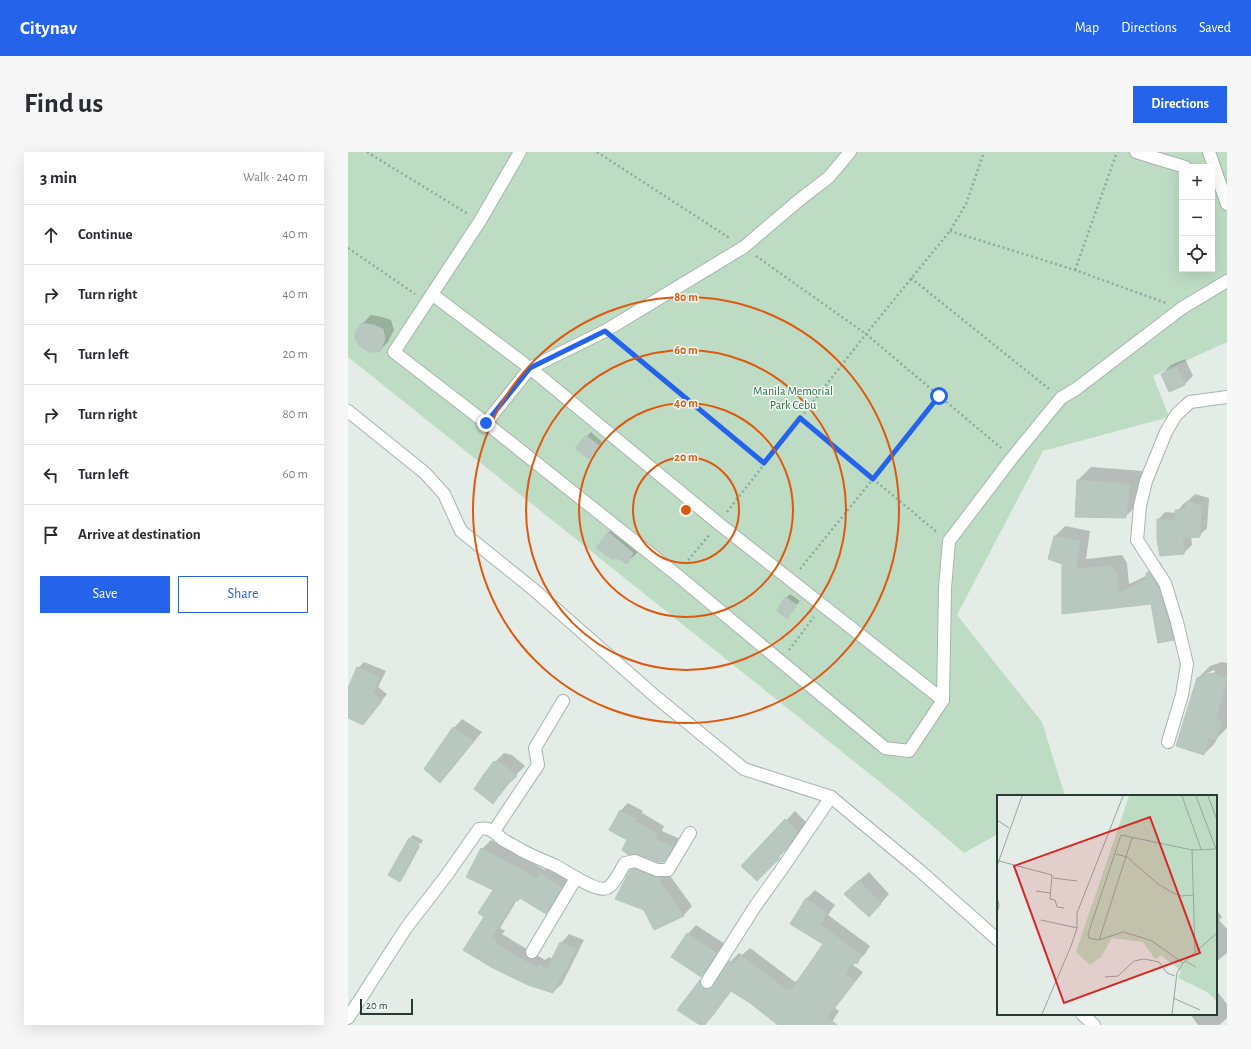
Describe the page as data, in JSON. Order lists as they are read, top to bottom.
{
  "parks": ["Manila Memorial Park Cebu"],
  "scale_bar": "20 m",
  "page": {
    "header": "Citynav",
    "nav": ["Map", "Directions", "Saved"],
    "buttons": [
      "Directions",
      ["Save", "Share"]
    ],
    "title": "Find us",
    "heading": ["3 min", "Walk · 240 m"],
    "map_buttons": ["+", "−"],
    "list": [
      ["Continue", "40 m"],
      ["Turn right", "40 m"],
      ["Turn left", "20 m"],
      ["Turn right", "80 m"],
      ["Turn left", "60 m"],
      "Arrive at destination"
    ],
    "scale": "20 m"
  },
  "rings": [
    "80 m",
    "60 m",
    "40 m",
    "20 m"
  ]
}
